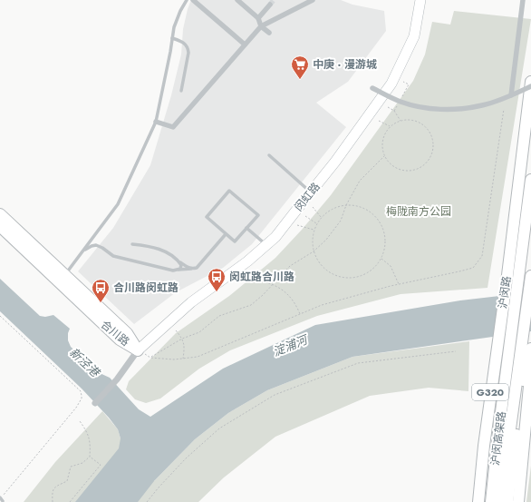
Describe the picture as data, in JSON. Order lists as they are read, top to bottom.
{
  "streets": {
    "main road": [
      "闵虹路",
      "沪闵路",
      "合川路",
      "G320",
      "沪闵高架路"
    ]
  },
  "crossings": [
    ["闵虹路", "合川路"]
  ],
  "water": ["淀浦河", "新泾港"],
  "parks": ["梅陇南方公园"],
  "places": {
    "supermarket": ["中庚 · 漫游城"],
    "bus stop": ["闵虹路合川路", "合川路闵虹路"]
  }
}
